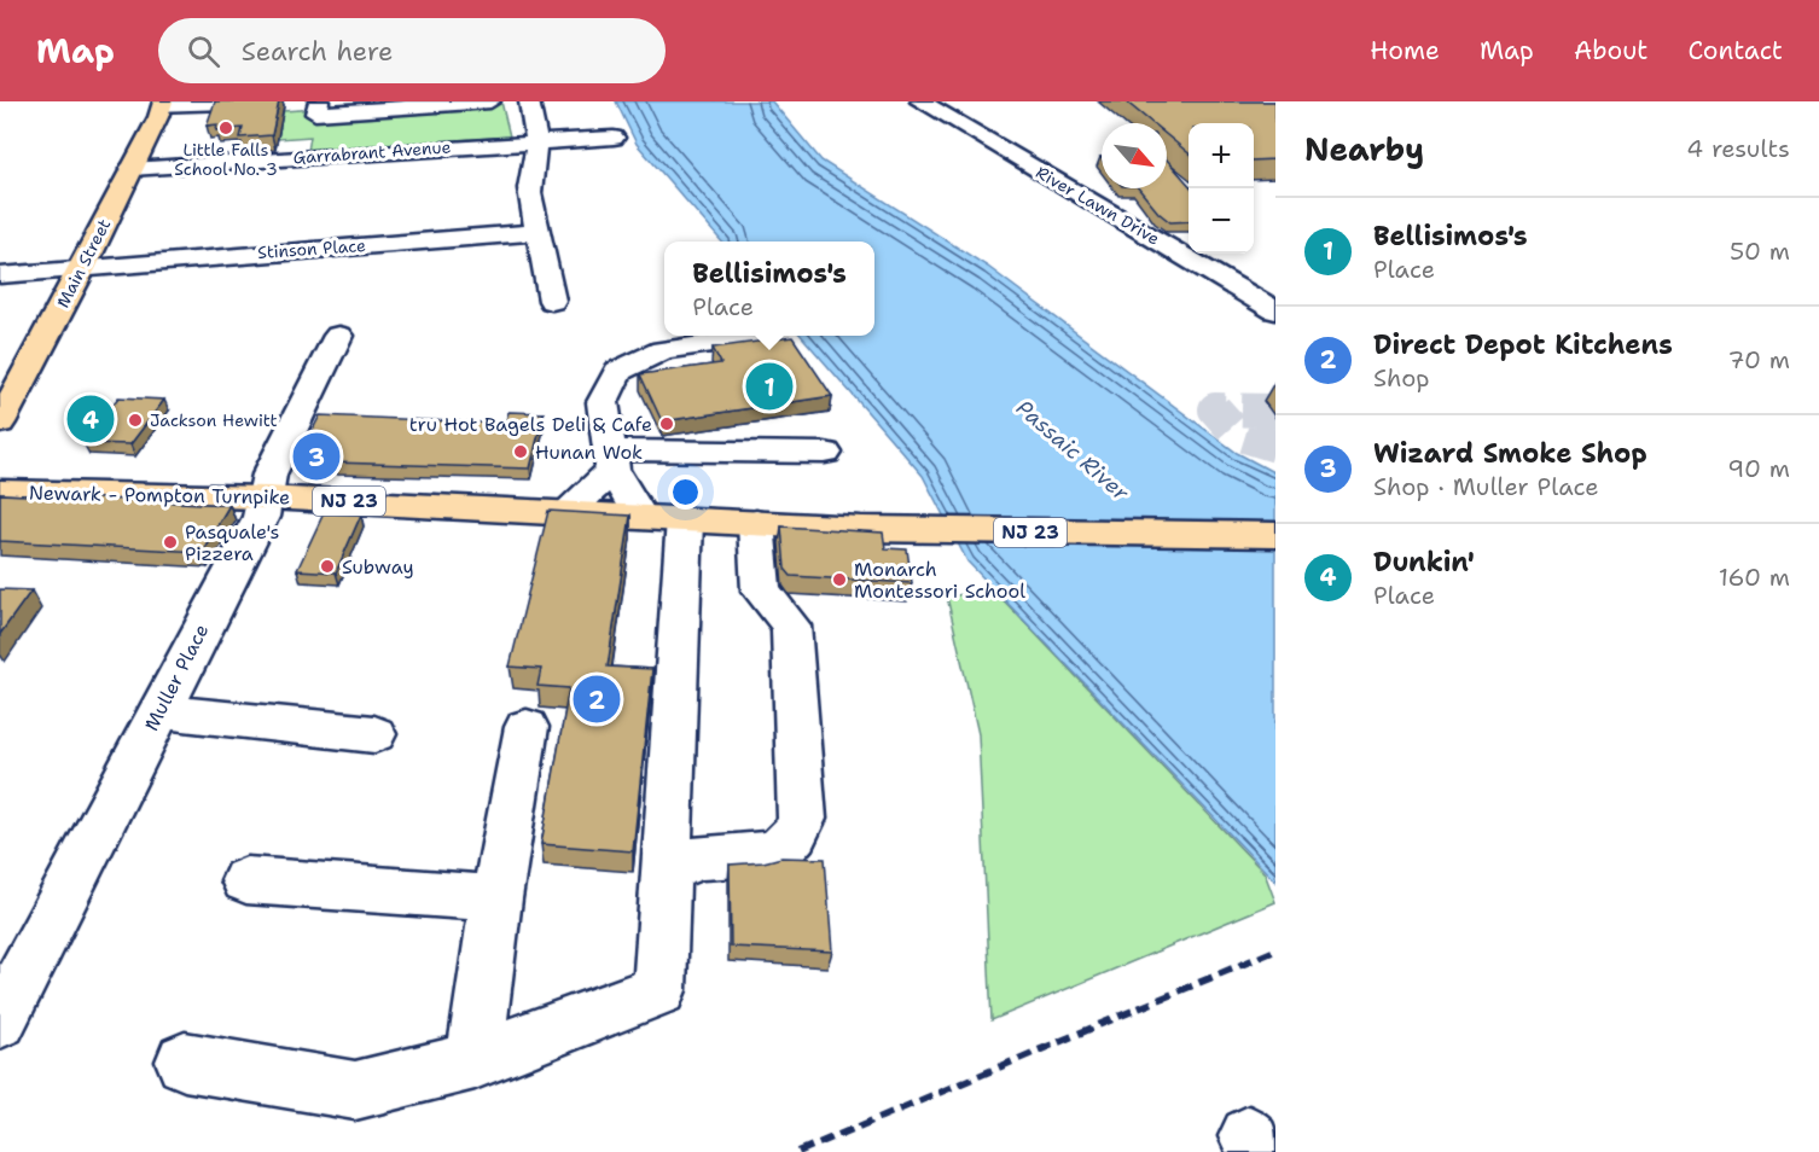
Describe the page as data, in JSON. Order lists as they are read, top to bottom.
{
  "streets": {
    "main road": ["Main Street", "Newark - Pompton Turnpike", "NJ 23"],
    "street": [
      "Garrabrant Avenue",
      "River Lawn Drive",
      "Stinson Place",
      "Muller Place"
    ]
  },
  "crossings": [
    ["Garrabrant Avenue", "Main Street"],
    ["Stinson Place", "Main Street"],
    ["Newark - Pompton Turnpike", "Muller Place"]
  ],
  "water": ["Passaic River"],
  "places": [
    "Little Falls School No. 3",
    "Jackson Hewitt",
    "tru Hot Bagels Deli & Cafe",
    "Hunan Wok",
    "Pasquale's Pizzera",
    "Subway",
    "Monarch Montessori School"
  ],
  "north": "bottom right",
  "page": {
    "header": "Map",
    "search": "Search here",
    "nav": [
      "Home",
      "Map",
      "About",
      "Contact"
    ],
    "heading": ["Nearby", "4 results"],
    "map_buttons": ["+", "−"],
    "list": [
      {
        "mark": "1",
        "name": "Bellisimos's",
        "note": "Place",
        "value": "50 m"
      },
      {
        "mark": "2",
        "name": "Direct Depot Kitchens",
        "note": "Shop",
        "value": "70 m"
      },
      {
        "mark": "3",
        "name": "Wizard Smoke Shop",
        "note": "Shop · Muller Place",
        "value": "90 m"
      },
      {
        "mark": "4",
        "name": "Dunkin'",
        "note": "Place",
        "value": "160 m"
      }
    ],
    "popup": ["Bellisimos's", "Place"],
    "pins": [
      "1",
      "4",
      "3",
      "2"
    ]
  }
}
